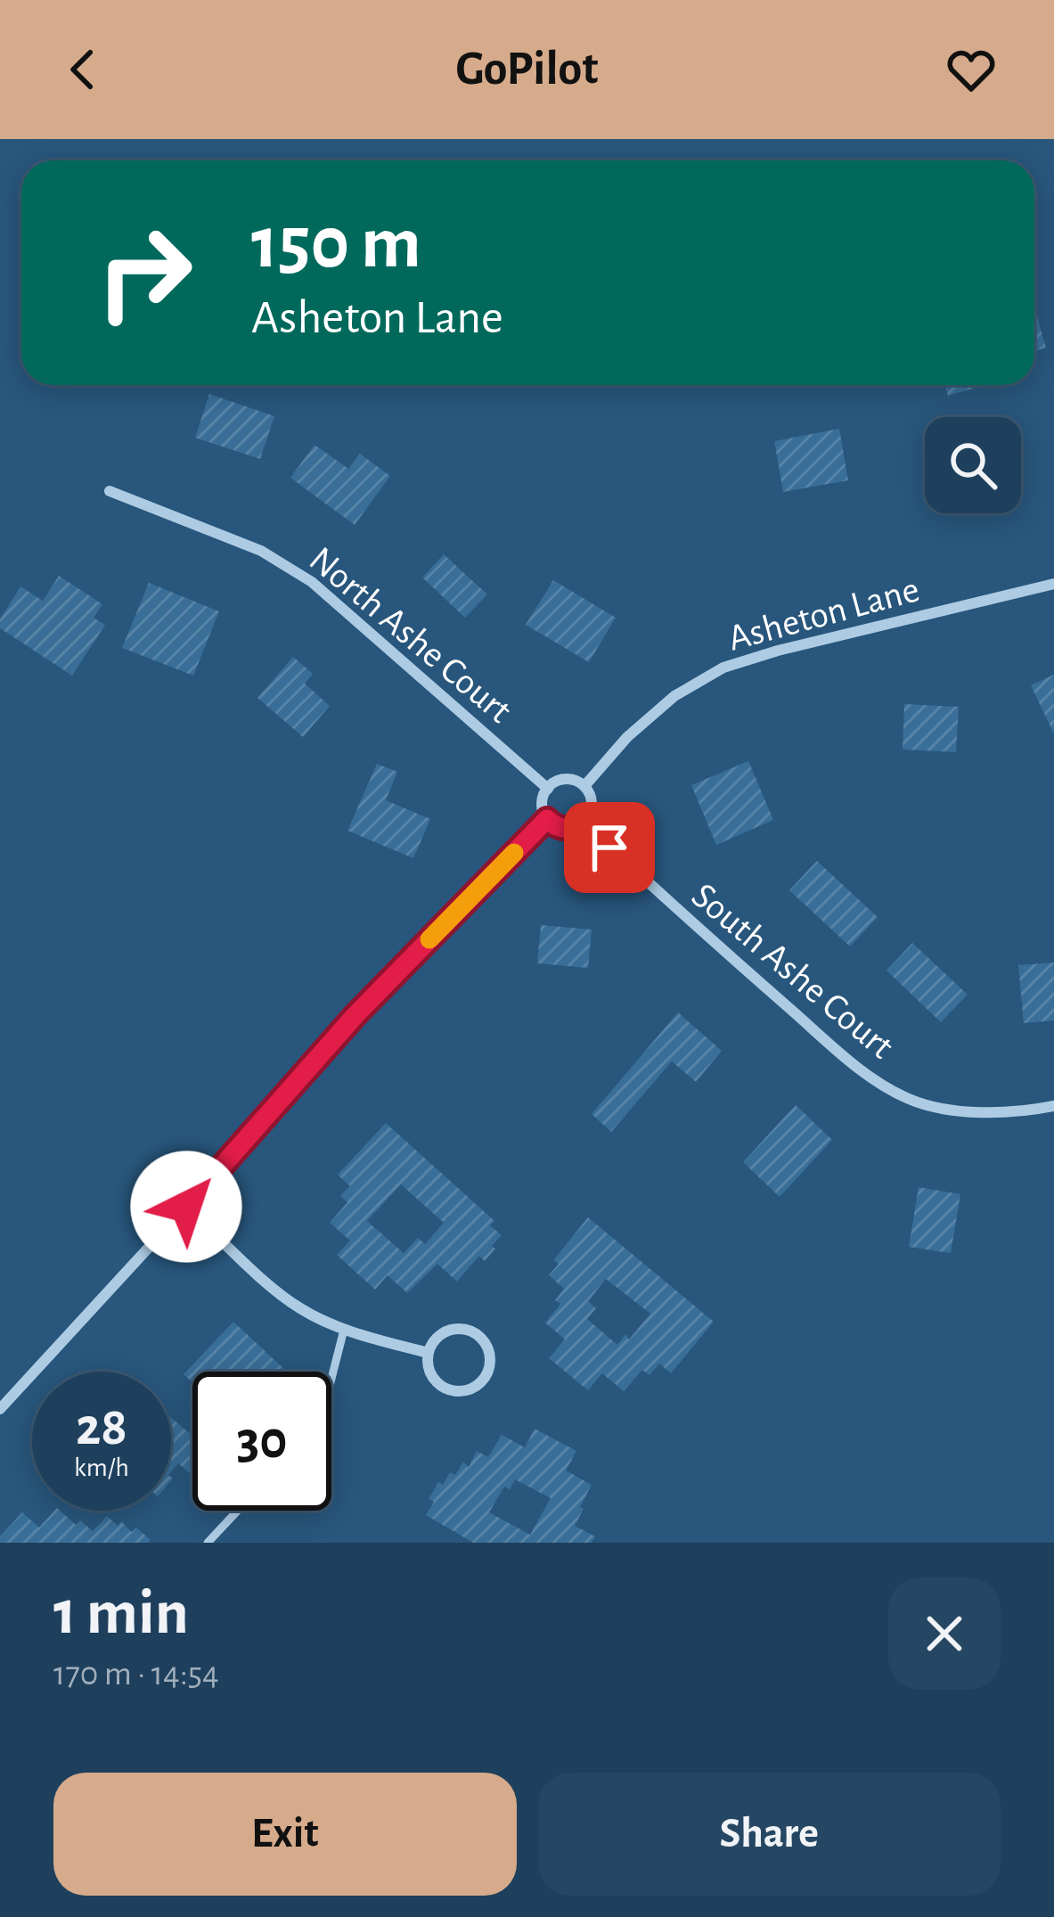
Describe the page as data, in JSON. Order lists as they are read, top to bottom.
{
  "streets": {
    "street": ["Asheton Lane", "North Ashe Court", "South Ashe Court"]
  },
  "crossings": [
    ["Asheton Lane", "North Ashe Court"],
    ["Asheton Lane", "South Ashe Court"],
    ["North Ashe Court", "South Ashe Court"]
  ],
  "page": {
    "header": "GoPilot",
    "turn": ["150 m", "Asheton Lane"],
    "speed": "28 km/h",
    "limit": "30",
    "heading": ["1 min", "170 m · 14:54"],
    "buttons": ["Exit", "Share"]
  }
}
